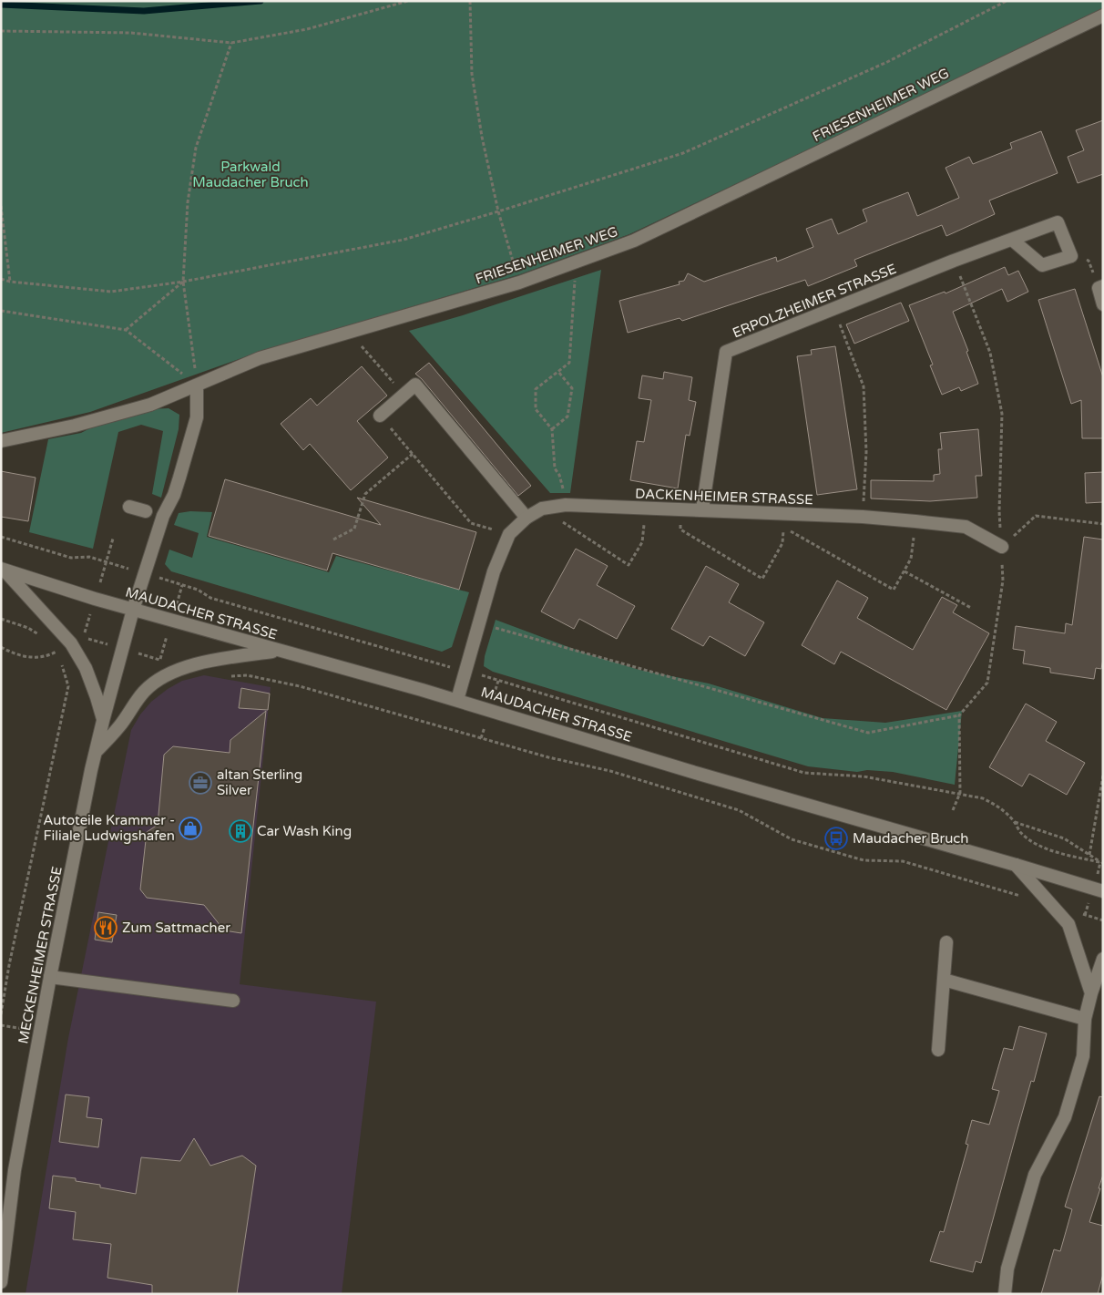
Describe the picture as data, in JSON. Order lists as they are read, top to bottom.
{
  "streets": {
    "street": [
      "FRIESENHEIMER WEG",
      "ERPOLZHEIMER STRASSE",
      "DACKENHEIMER STRASSE",
      "MAUDACHER STRASSE",
      "MECKENHEIMER STRASSE"
    ]
  },
  "crossings": [
    ["ERPOLZHEIMER STRASSE", "DACKENHEIMER STRASSE"],
    ["DACKENHEIMER STRASSE", "MAUDACHER STRASSE"],
    ["MAUDACHER STRASSE", "MECKENHEIMER STRASSE"]
  ],
  "parks": ["Parkwald Maudacher Bruch"],
  "places": {
    "office": ["altan Sterling Silver"],
    "shop": ["Autoteile Krammer - Filiale Ludwigshafen"],
    "building": ["Car Wash King"],
    "bus stop": ["Maudacher Bruch"],
    "restaurant": ["Zum Sattmacher"]
  }
}
